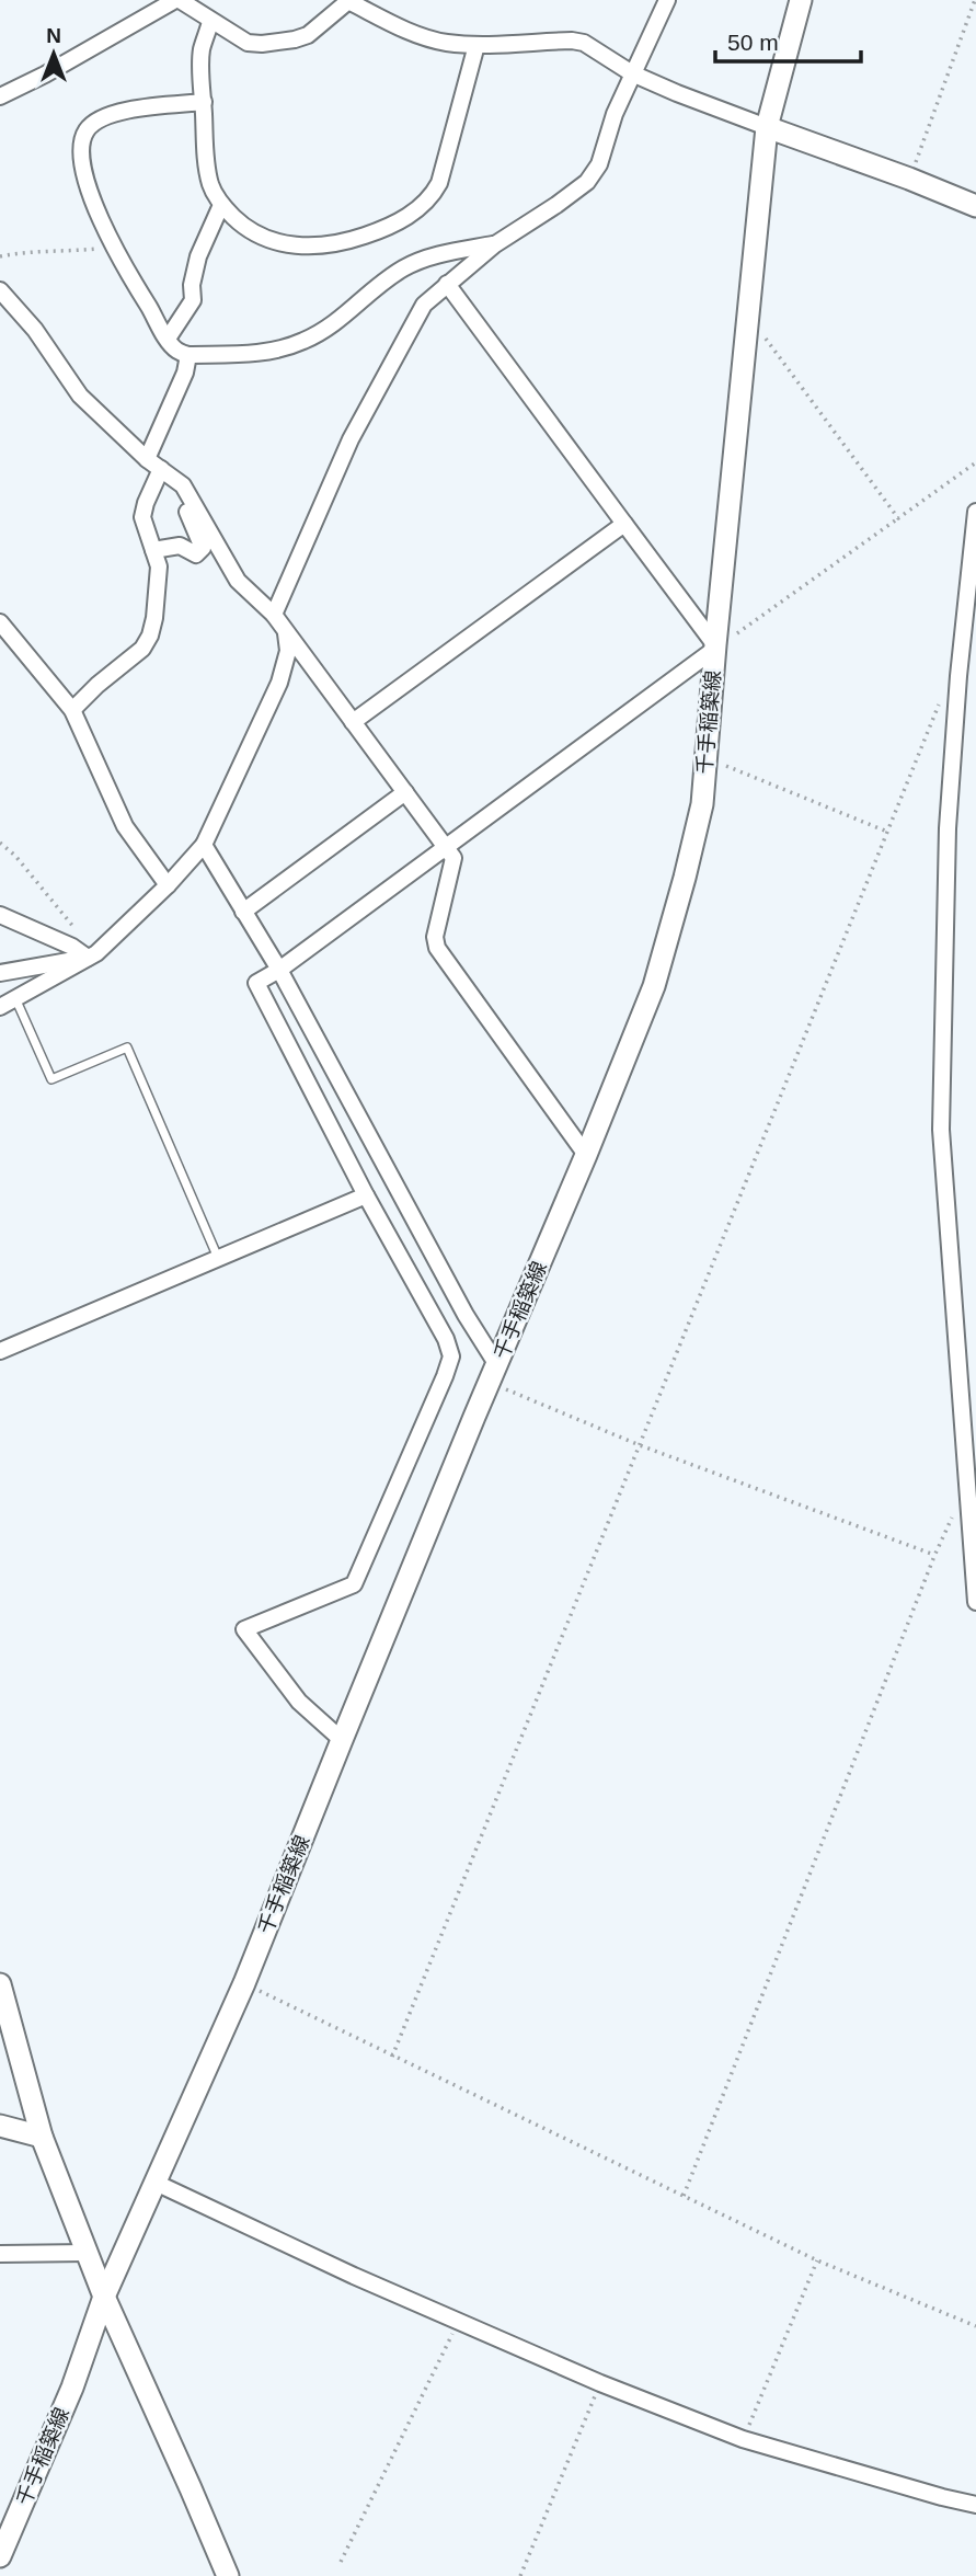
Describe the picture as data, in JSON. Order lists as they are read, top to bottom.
{
  "streets": {
    "main road": ["千手稲築線"]
  },
  "scale_bar": "50 m",
  "north": "top"
}
